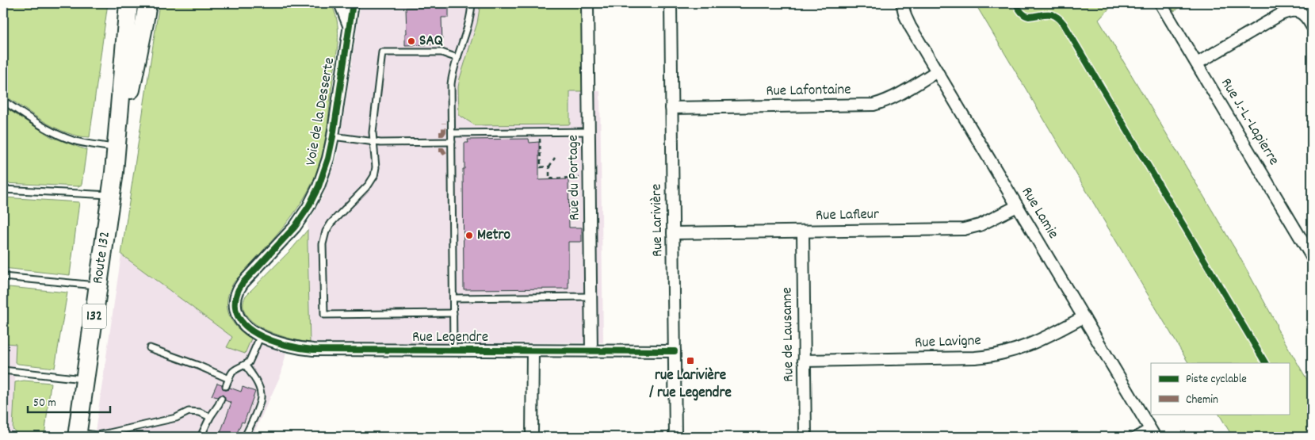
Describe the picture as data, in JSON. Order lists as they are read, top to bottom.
{
  "streets": {
    "highway": ["Route 132", "132"],
    "street": [
      "Rue Lafontaine",
      "Voie de la Desserte",
      "Rue J.-L.-Lapierre",
      "Rue du Portage",
      "Rue Lamie",
      "Rue Lafleur",
      "Rue Larivière",
      "Rue de Lausanne",
      "Rue Legendre",
      "Rue Lavigne"
    ]
  },
  "crossings": [
    ["Rue Lafontaine", "Rue Lamie"],
    ["Rue Lafontaine", "Rue Larivière"],
    ["Voie de la Desserte", "Rue Legendre"],
    ["Rue du Portage", "Rue Legendre"],
    ["Rue Lamie", "Rue Lafleur"],
    ["Rue Lamie", "Rue Lavigne"],
    ["Rue Lafleur", "Rue Larivière"],
    ["Rue Lafleur", "Rue de Lausanne"],
    ["Rue Larivière", "Rue Legendre"],
    ["Rue de Lausanne", "Rue Lavigne"]
  ],
  "places": {
    "other": ["SAQ", "Metro"],
    "transit": ["rue Larivière / rue Legendre"]
  },
  "legend": ["Piste cyclable", "Chemin"],
  "scale_bar": "50 m"
}
